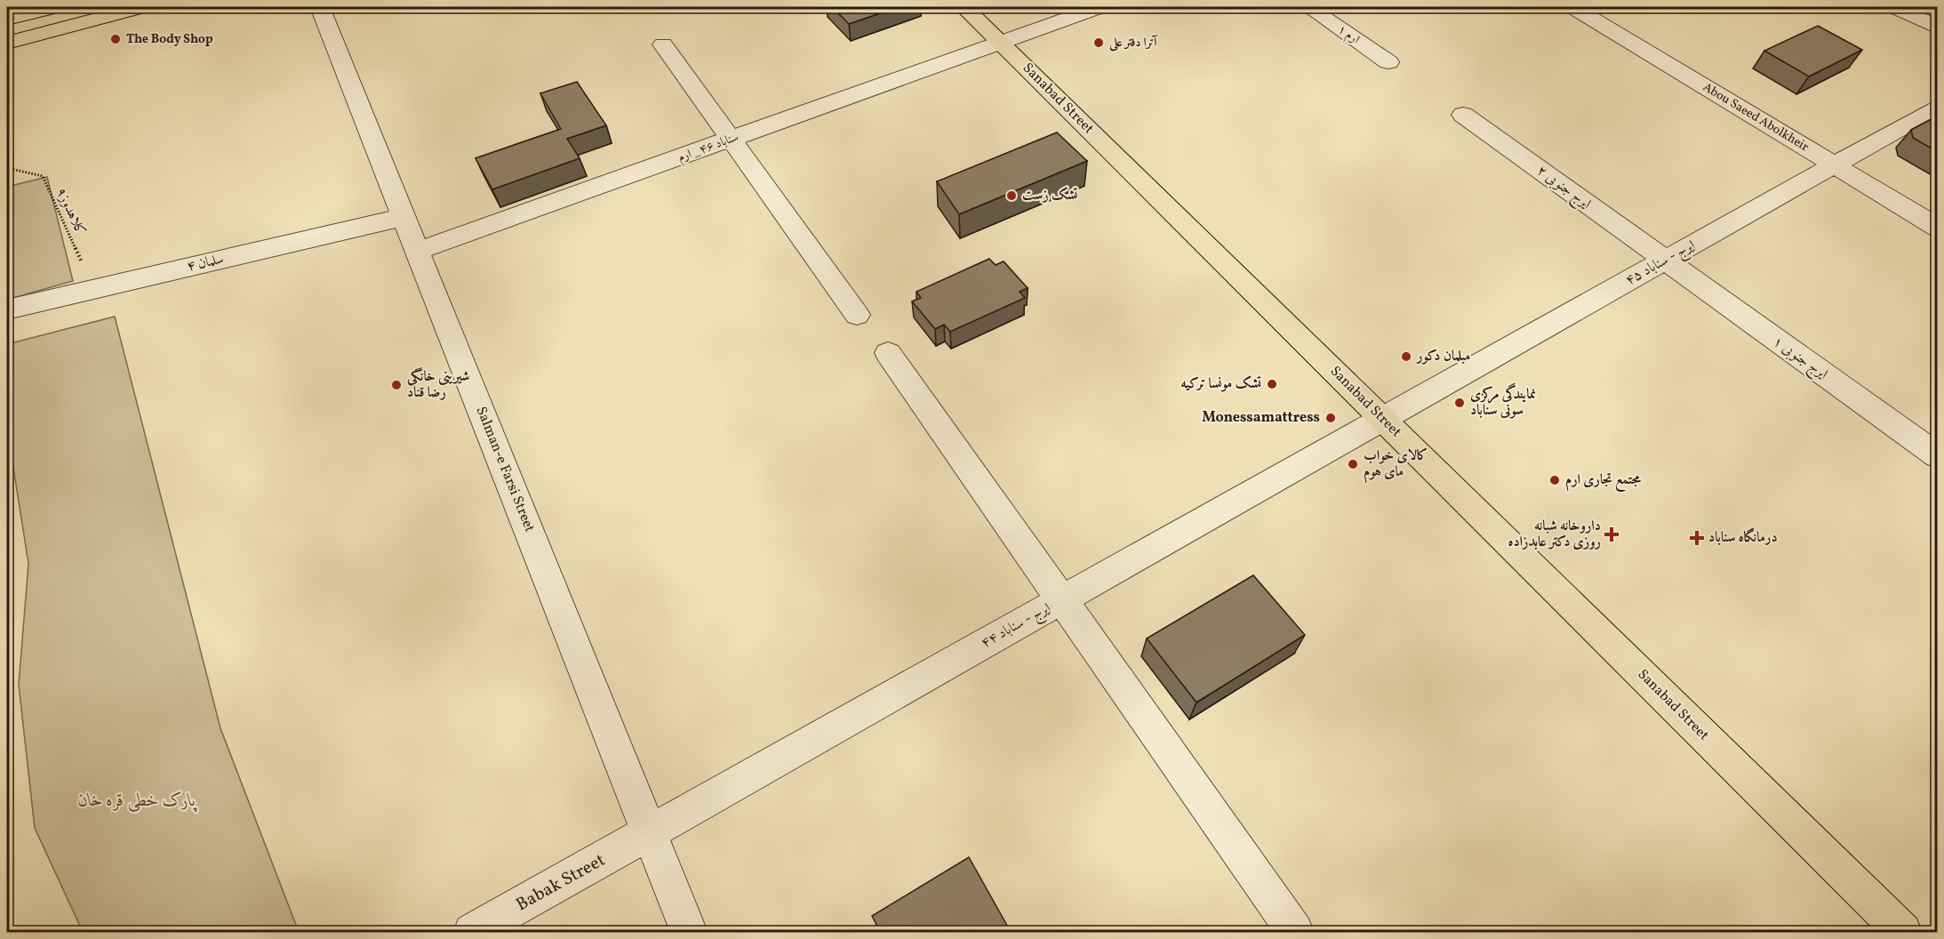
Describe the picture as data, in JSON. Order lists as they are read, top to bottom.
{
  "streets": {
    "main road": ["Sanabad Street"],
    "street": [
      "ارم ۱",
      "Abou Saeed Abolkheir",
      "سناباد ۴۶_ ارم",
      "ایرج جنوبی ۲",
      "سلمان ۴",
      "ایرج - سناباد ۴۵",
      "ایرج جنوبی ۱",
      "Salman-e Farsi Street",
      "ایرج - سناباد ۴۴",
      "Babak Street"
    ],
    "path": ["کلاهدوز۹"]
  },
  "crossings": [
    ["Sanabad Street", "سناباد ۴۶_ ارم"],
    ["Sanabad Street", "ایرج - سناباد ۴۵"],
    ["Sanabad Street", "ایرج - سناباد ۴۴"],
    ["Abou Saeed Abolkheir", "ایرج - سناباد ۴۵"],
    ["سناباد ۴۶_ ارم", "Salman-e Farsi Street"],
    ["ایرج جنوبی ۲", "ایرج - سناباد ۴۵"],
    ["ایرج جنوبی ۲", "ایرج جنوبی ۱"],
    ["کلاهدوز۹", "سلمان ۴"],
    ["سلمان ۴", "Salman-e Farsi Street"],
    ["ایرج - سناباد ۴۵", "ایرج جنوبی ۱"],
    ["ایرج - سناباد ۴۵", "ایرج - سناباد ۴۴"],
    ["Salman-e Farsi Street", "ایرج - سناباد ۴۴"],
    ["Salman-e Farsi Street", "Babak Street"],
    ["ایرج - سناباد ۴۴", "Babak Street"]
  ],
  "parks": ["پارک خطی قره خان"],
  "places": {
    "other": [
      "The Body Shop",
      "آترا دفتر علی",
      "تشک زست",
      "مبلمان دكور",
      "تشک مونسا ترکیه",
      "شیرینی خانگی رضا قناد",
      "نمایندگی مرکزی سونی سناباد",
      "Monessamattress",
      "کالای خواب مای هوم",
      "مجتمع تجاری ارم"
    ],
    "health": ["داروخانه شبانه روزی دکتر عابدزاده", "درمانگاه سناباد"]
  }
}
